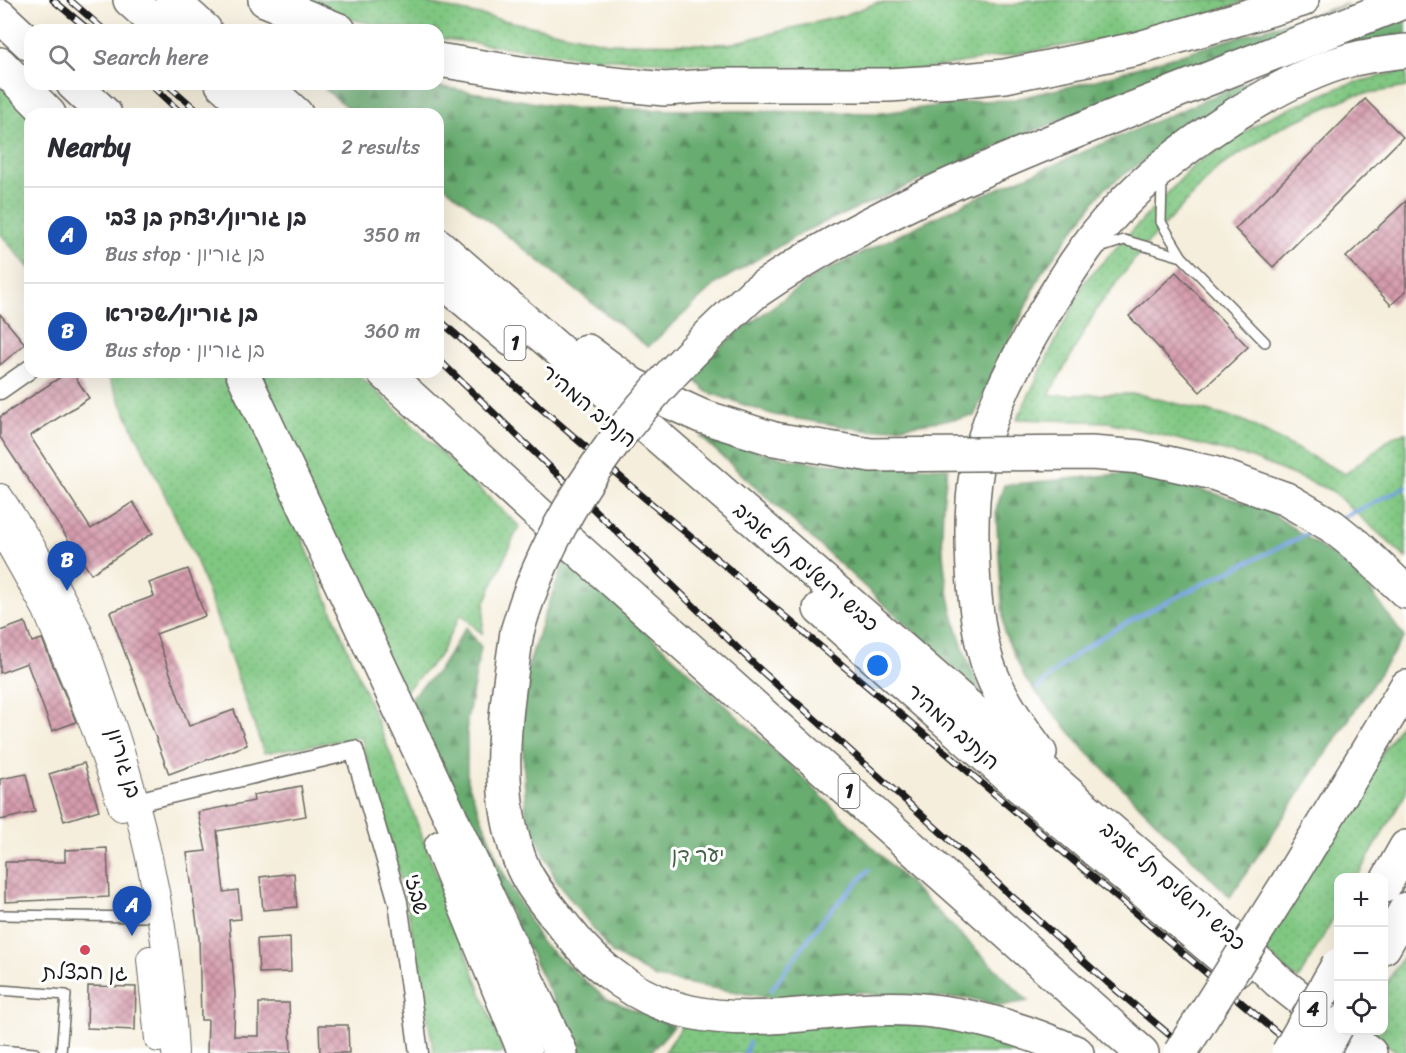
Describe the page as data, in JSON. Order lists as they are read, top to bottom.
{
  "streets": {
    "highway": [
      "1",
      "הנתיב המהיר",
      "כביש ירושלים תל אביב",
      "4"
    ],
    "street": ["בן גוריון", "שבזי"]
  },
  "crossings": [
    ["בן גוריון", "שבזי"]
  ],
  "parks": ["יער דן"],
  "places": ["גן חבצלת"],
  "page": {
    "search": "Search here",
    "heading": ["Nearby", "2 results"],
    "list": [
      {
        "mark": "A",
        "name": "בן גוריון/יצחק בן צבי",
        "note": "Bus stop · בן גוריון",
        "value": "350 m"
      },
      {
        "mark": "B",
        "name": "בן גוריון/שפירא",
        "note": "Bus stop · בן גוריון",
        "value": "360 m"
      }
    ],
    "pins": ["B", "A"],
    "map_buttons": ["+", "−"]
  }
}
